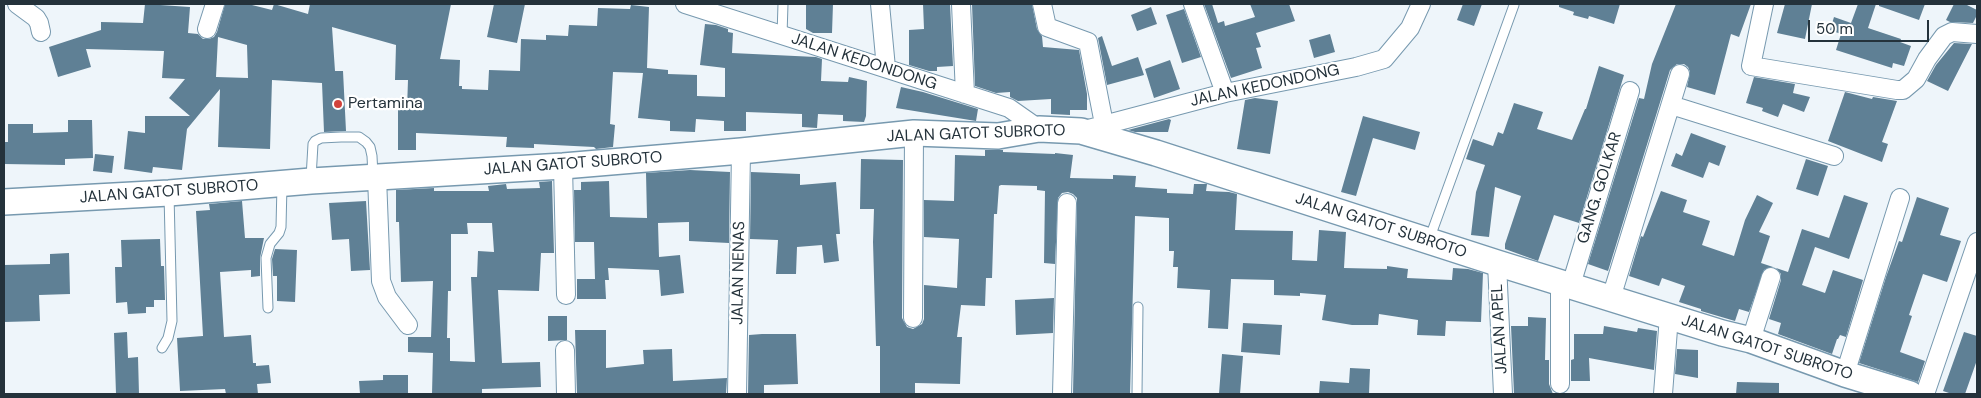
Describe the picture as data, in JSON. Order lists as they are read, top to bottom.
{
  "streets": {
    "main road": ["JALAN GATOT SUBROTO"],
    "street": [
      "JALAN KEDONDONG",
      "GANG. GOLKAR",
      "JALAN NENAS",
      "JALAN APEL"
    ]
  },
  "crossings": [
    ["JALAN KEDONDONG", "JALAN GATOT SUBROTO"],
    ["JALAN GATOT SUBROTO", "GANG. GOLKAR"],
    ["JALAN GATOT SUBROTO", "JALAN NENAS"],
    ["JALAN GATOT SUBROTO", "JALAN APEL"]
  ],
  "places": ["Pertamina"],
  "scale_bar": "50 m"
}
